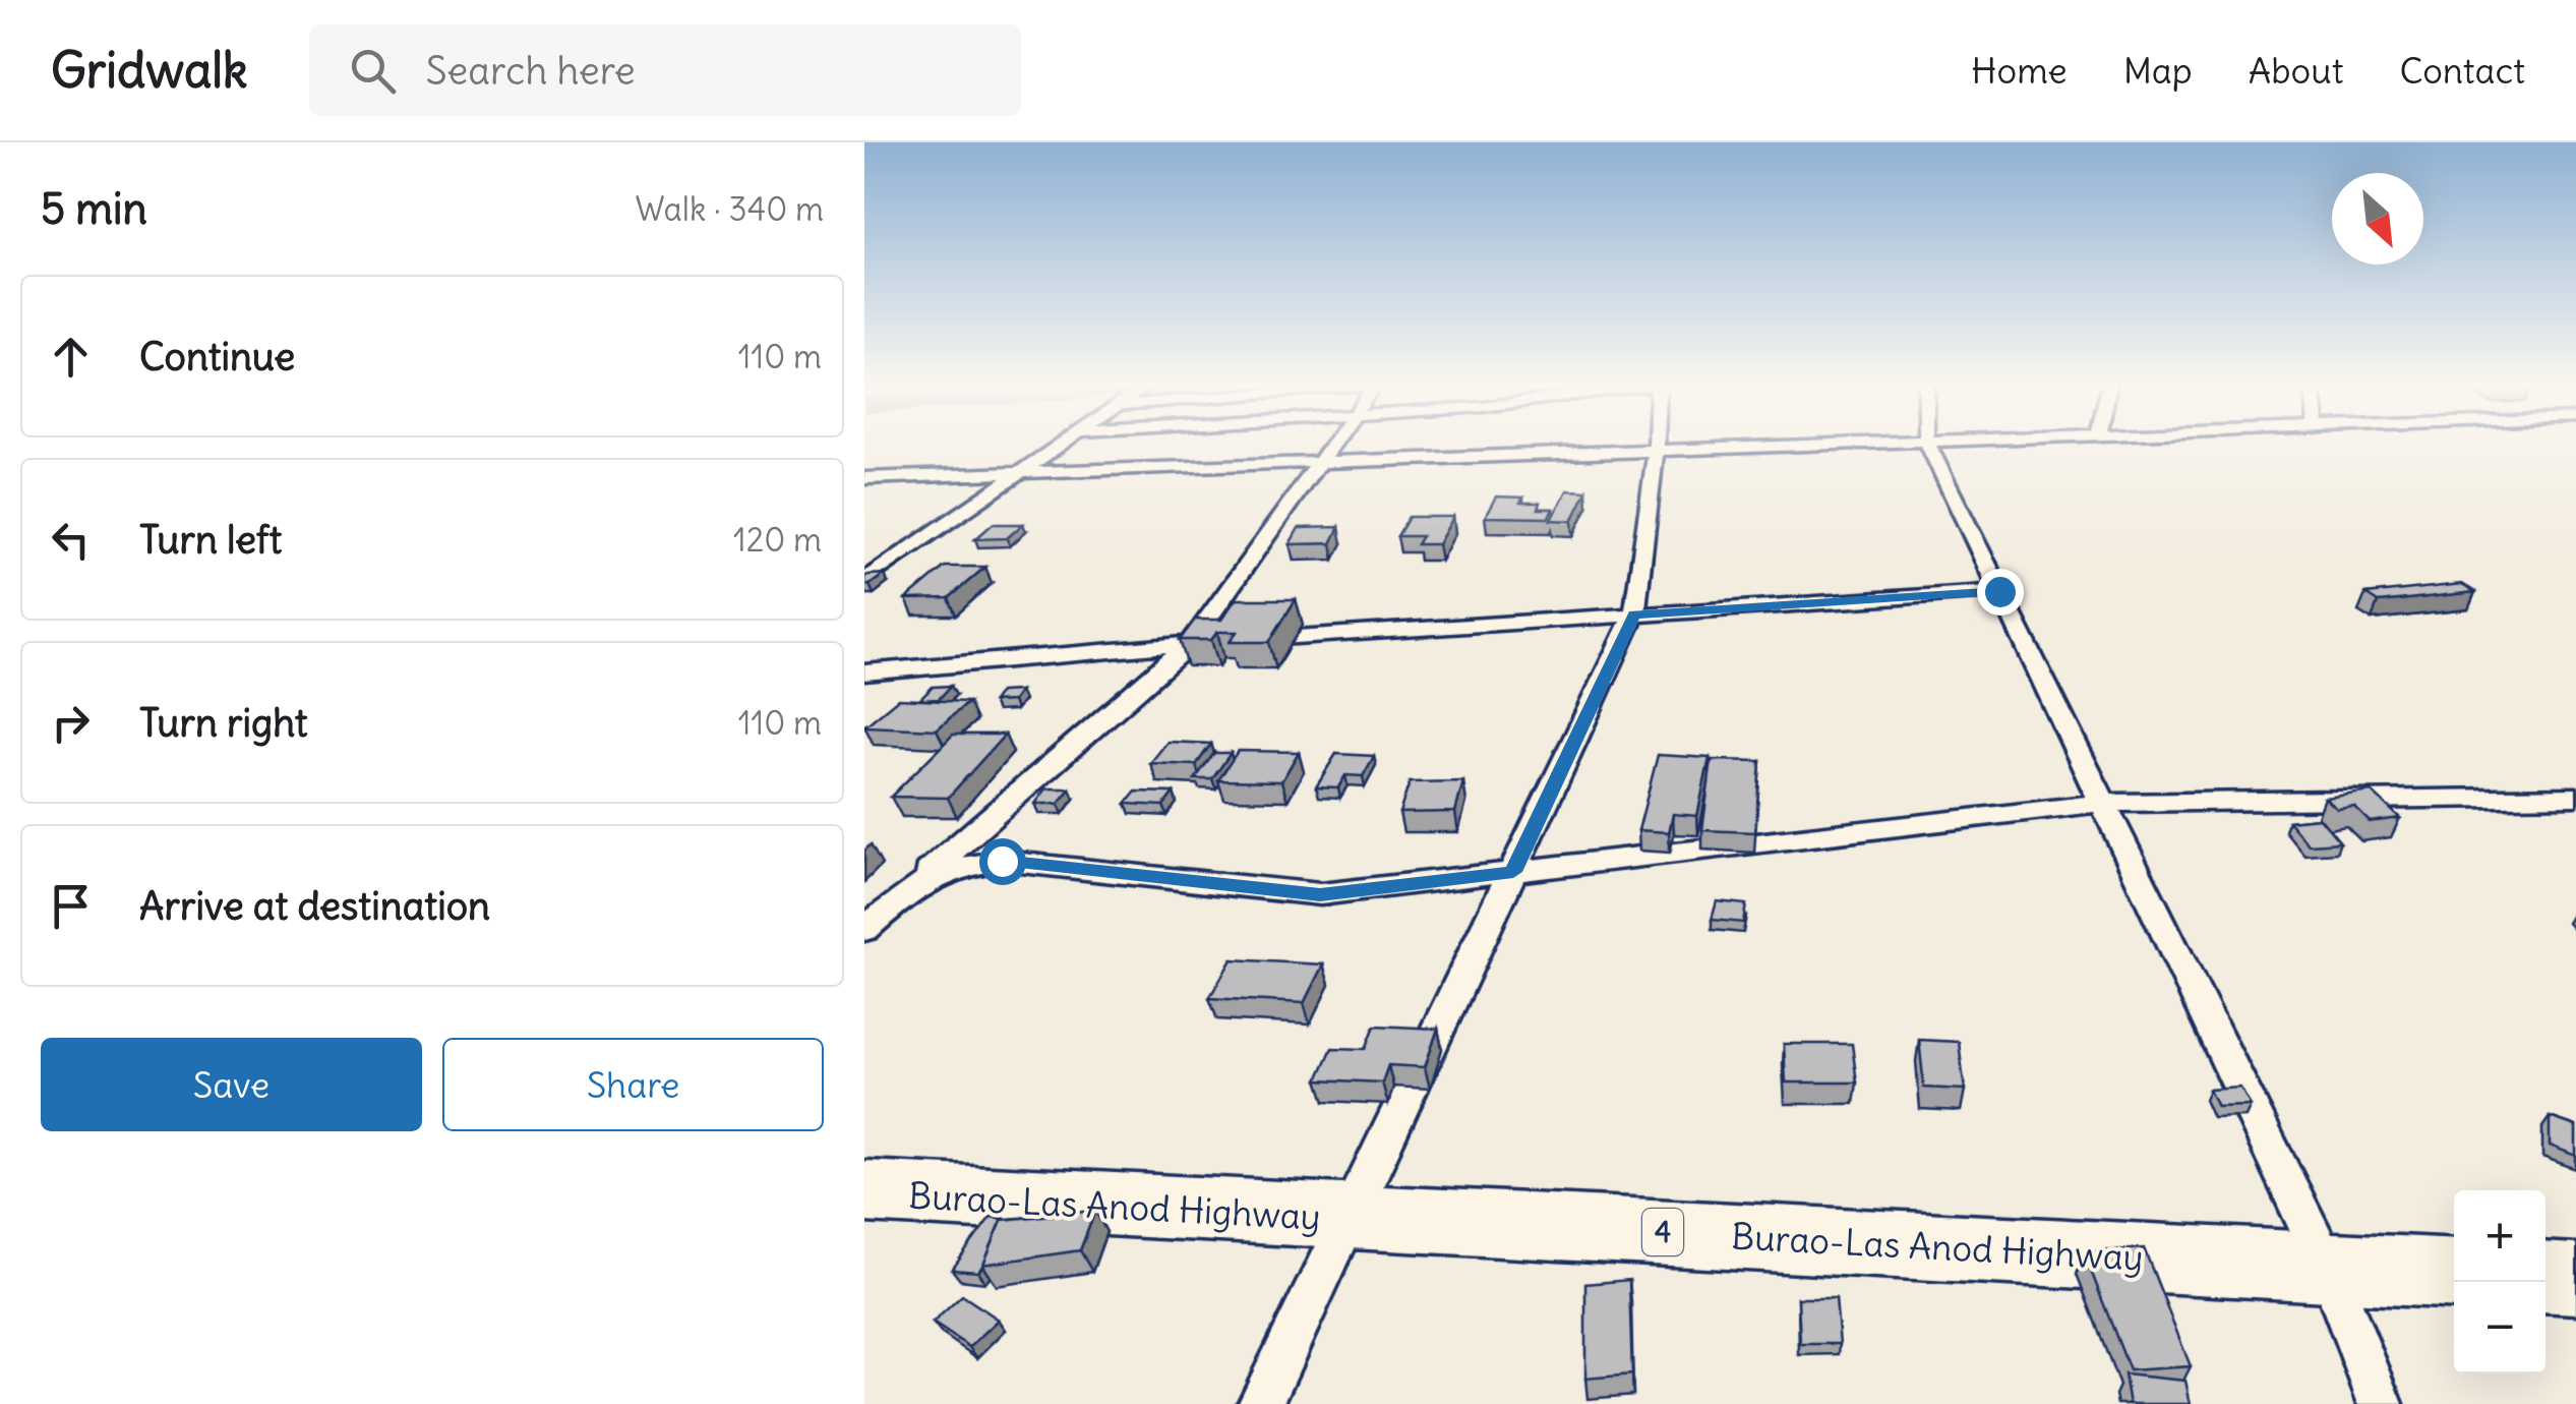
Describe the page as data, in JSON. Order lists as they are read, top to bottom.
{
  "streets": {
    "highway": ["Burao-Las Anod Highway", "4"]
  },
  "north": "bottom right",
  "page": {
    "header": "Gridwalk",
    "search": "Search here",
    "nav": [
      "Home",
      "Map",
      "About",
      "Contact"
    ],
    "heading": ["5 min", "Walk · 340 m"],
    "list": [
      ["Continue", "110 m"],
      ["Turn left", "120 m"],
      ["Turn right", "110 m"],
      "Arrive at destination"
    ],
    "buttons": ["Save", "Share"],
    "map_buttons": ["+", "−"]
  }
}
